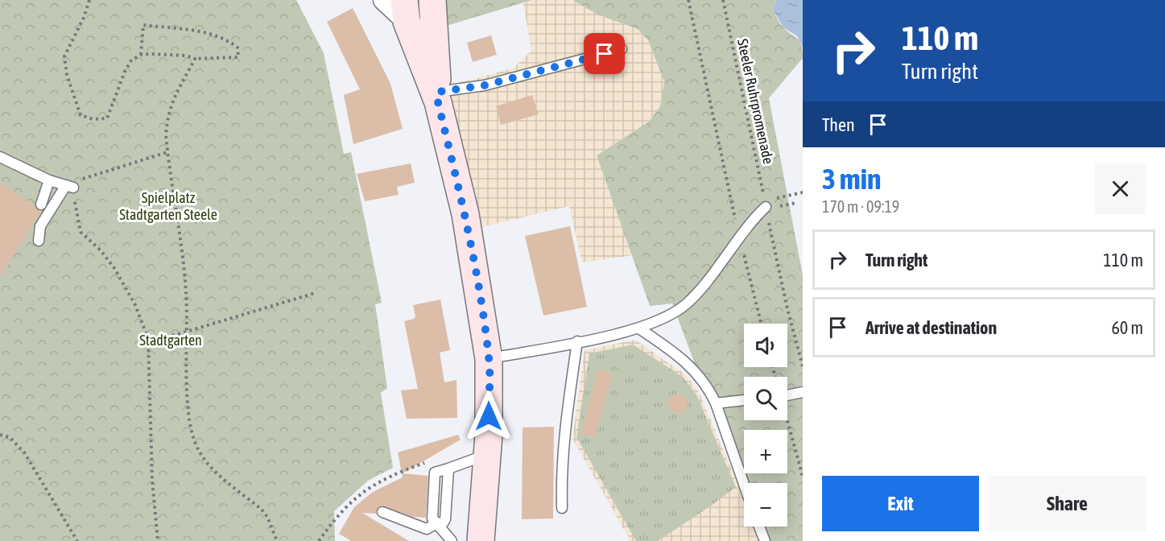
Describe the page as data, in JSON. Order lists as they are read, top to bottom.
{
  "streets": {
    "path": ["Steeler Ruhrpromenade"]
  },
  "parks": ["Spielplatz Stadtgarten Steele", "Stadtgarten"],
  "page": {
    "turn": ["110 m", "Turn right"],
    "then": "Then",
    "heading": ["3 min", "170 m · 09:19"],
    "list": [
      {
        "name": "Turn right",
        "value": "110 m"
      },
      {
        "name": "Arrive at destination",
        "value": "60 m"
      }
    ],
    "map_buttons": ["+", "−"],
    "buttons": ["Exit", "Share"]
  }
}
